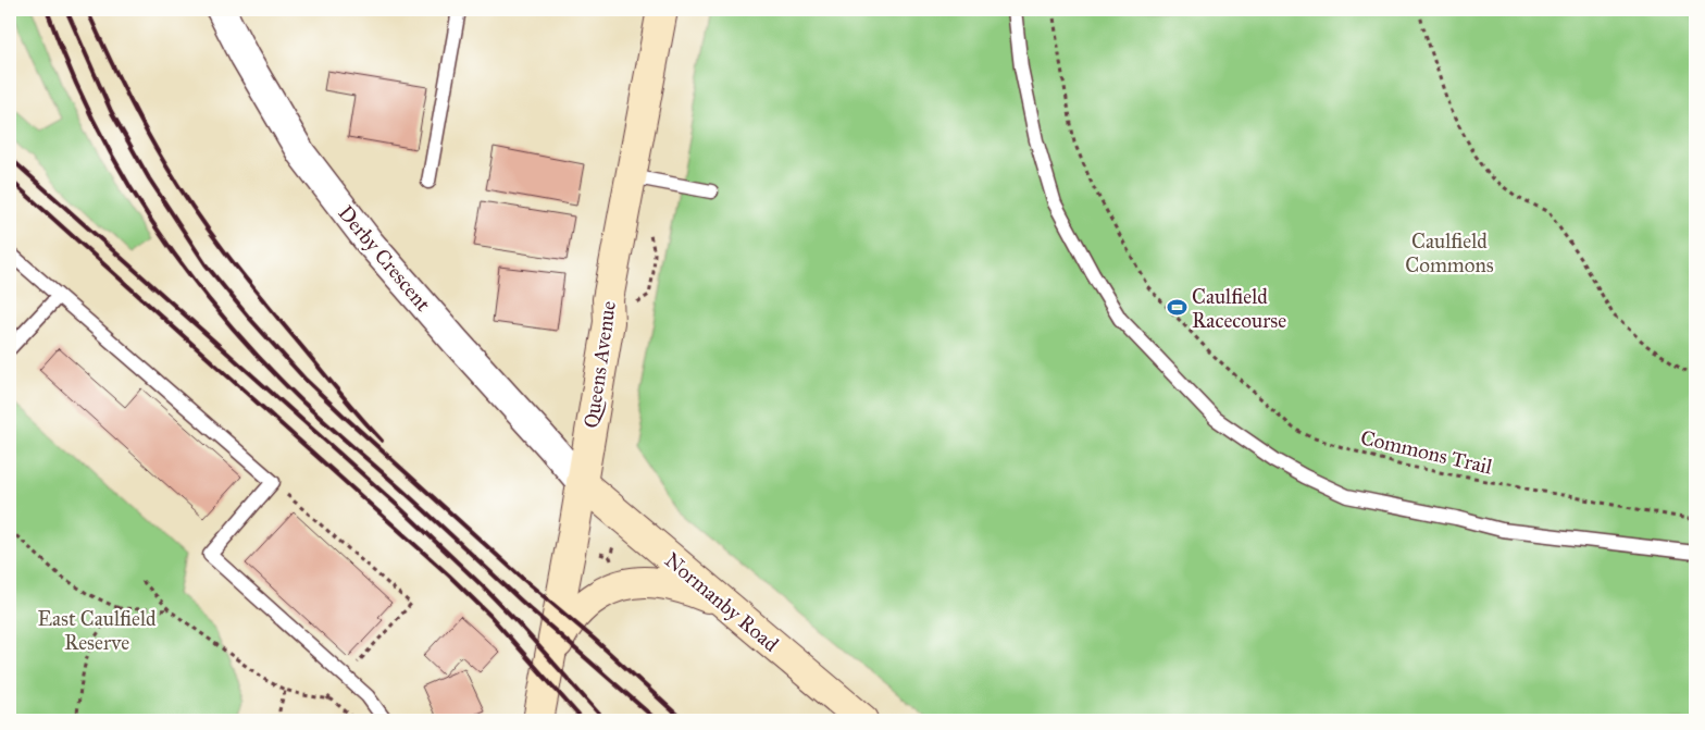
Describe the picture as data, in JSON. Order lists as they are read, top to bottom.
{
  "streets": {
    "street": ["Derby Crescent", "Queens Avenue", "Normanby Road"],
    "path": ["Commons Trail"]
  },
  "crossings": [
    ["Derby Crescent", "Queens Avenue"],
    ["Derby Crescent", "Normanby Road"],
    ["Queens Avenue", "Normanby Road"]
  ],
  "parks": ["Caulfield Commons", "East Caulfield Reserve"],
  "places": {
    "sports": ["Caulfield Racecourse"]
  }
}
